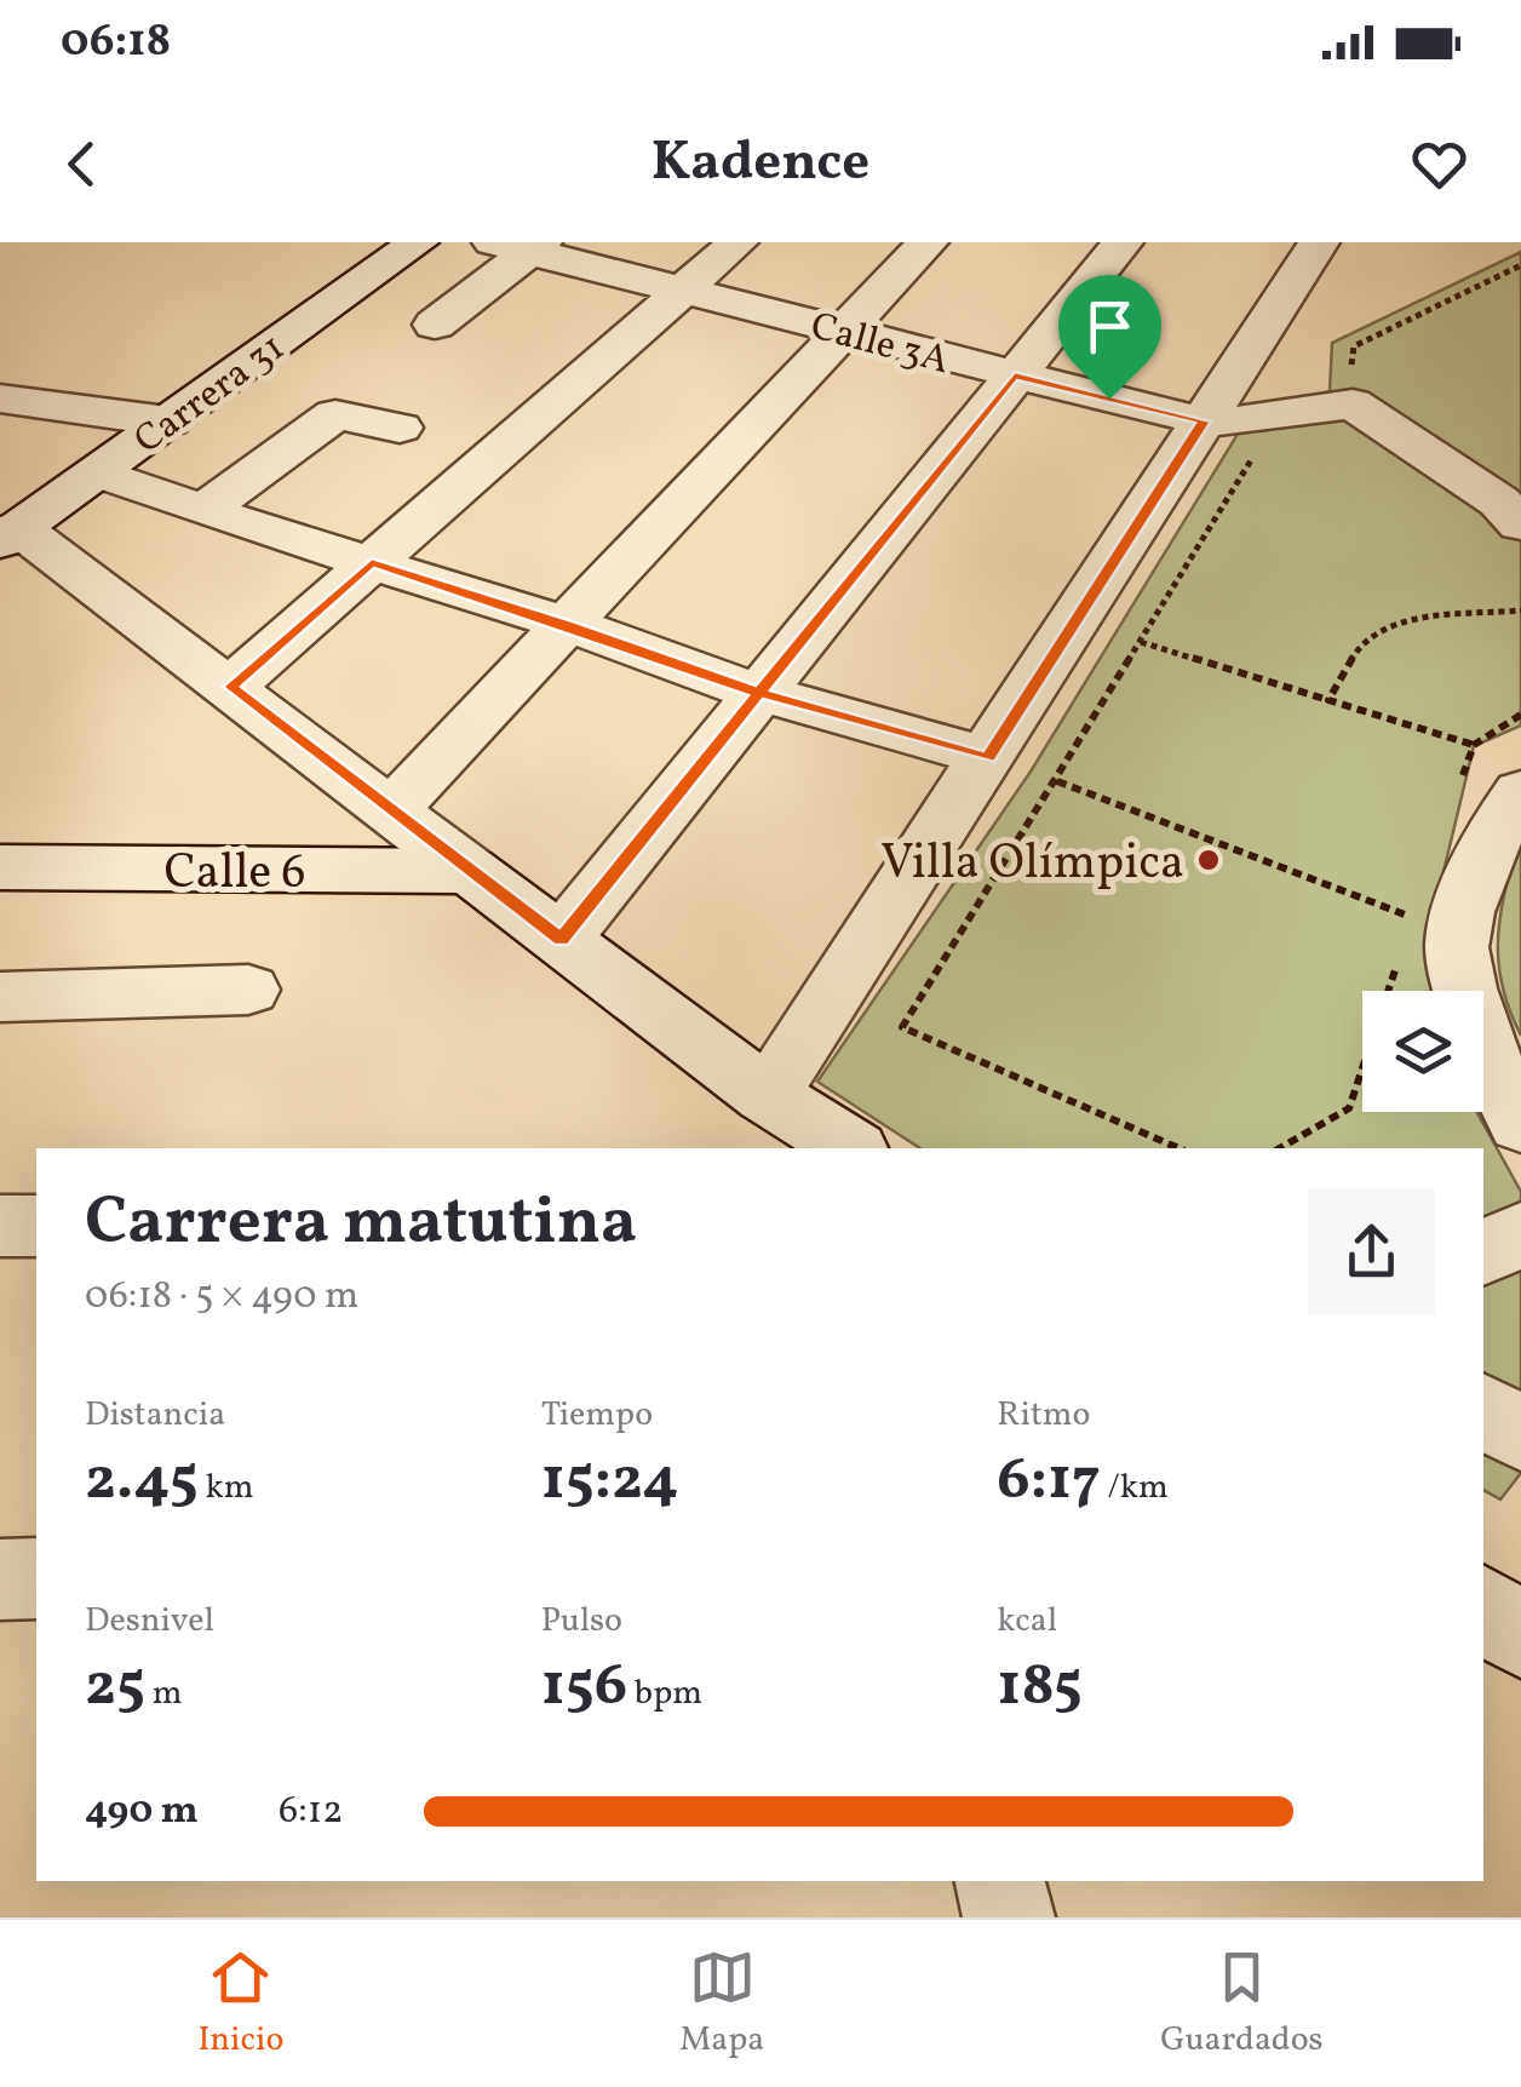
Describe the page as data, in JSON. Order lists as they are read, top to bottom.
{
  "streets": {
    "street": ["Calle 3A", "Carrera 31", "Calle 6"]
  },
  "places": ["Villa Olímpica"],
  "page": {
    "status": "06:18",
    "header": "Kadence",
    "heading": ["Carrera matutina", "06:18 · 5 × 490 m"],
    "stats": [
      ["Distancia", "2.45 km"],
      ["Tiempo", "15:24"],
      ["Ritmo", "6:17 /km"],
      ["Desnivel", "25 m"],
      ["Pulso", "156 bpm"],
      ["kcal", "185"]
    ],
    "list": [
      {
        "name": "490 m",
        "note": "6:12"
      }
    ],
    "tabs": ["Inicio", "Mapa", "Guardados"]
  }
}
